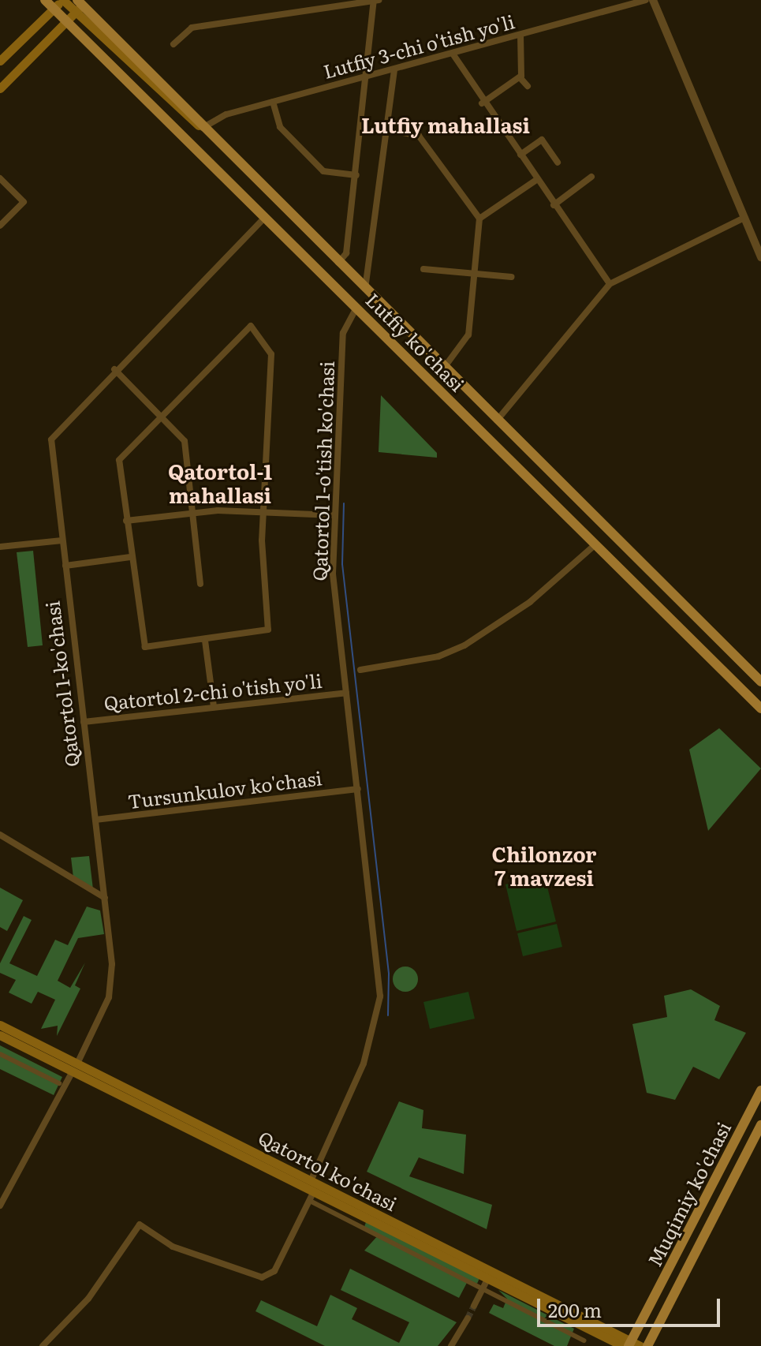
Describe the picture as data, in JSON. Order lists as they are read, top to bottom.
{
  "streets": {
    "main road": ["Lutfiy ko'chasi", "Qatortol ko'chasi", "Muqimiy ko'chasi"],
    "street": [
      "Lutfiy 3-chi o'tish yo'li",
      "Qatortol 1-o'tish ko'chasi",
      "Qatortol 1-ko'chasi",
      "Qatortol 2-chi o'tish yo'li",
      "Tursunkulov ko'chasi"
    ]
  },
  "crossings": [
    ["Lutfiy 3-chi o'tish yo'li", "Lutfiy ko'chasi"],
    ["Lutfiy ko'chasi", "Qatortol 1-o'tish ko'chasi"],
    ["Lutfiy ko'chasi", "Qatortol 1-ko'chasi"],
    ["Qatortol 1-o'tish ko'chasi", "Qatortol 2-chi o'tish yo'li"],
    ["Qatortol 1-o'tish ko'chasi", "Tursunkulov ko'chasi"],
    ["Qatortol 1-o'tish ko'chasi", "Qatortol ko'chasi"],
    ["Qatortol 1-ko'chasi", "Qatortol 2-chi o'tish yo'li"],
    ["Qatortol 1-ko'chasi", "Tursunkulov ko'chasi"],
    ["Qatortol 1-ko'chasi", "Qatortol ko'chasi"],
    ["Qatortol ko'chasi", "Muqimiy ko'chasi"]
  ],
  "districts": ["Lutfiy mahallasi", "Qatortol-1 mahallasi", "Chilonzor 7 mavzesi"],
  "scale_bar": "200 m"
}
